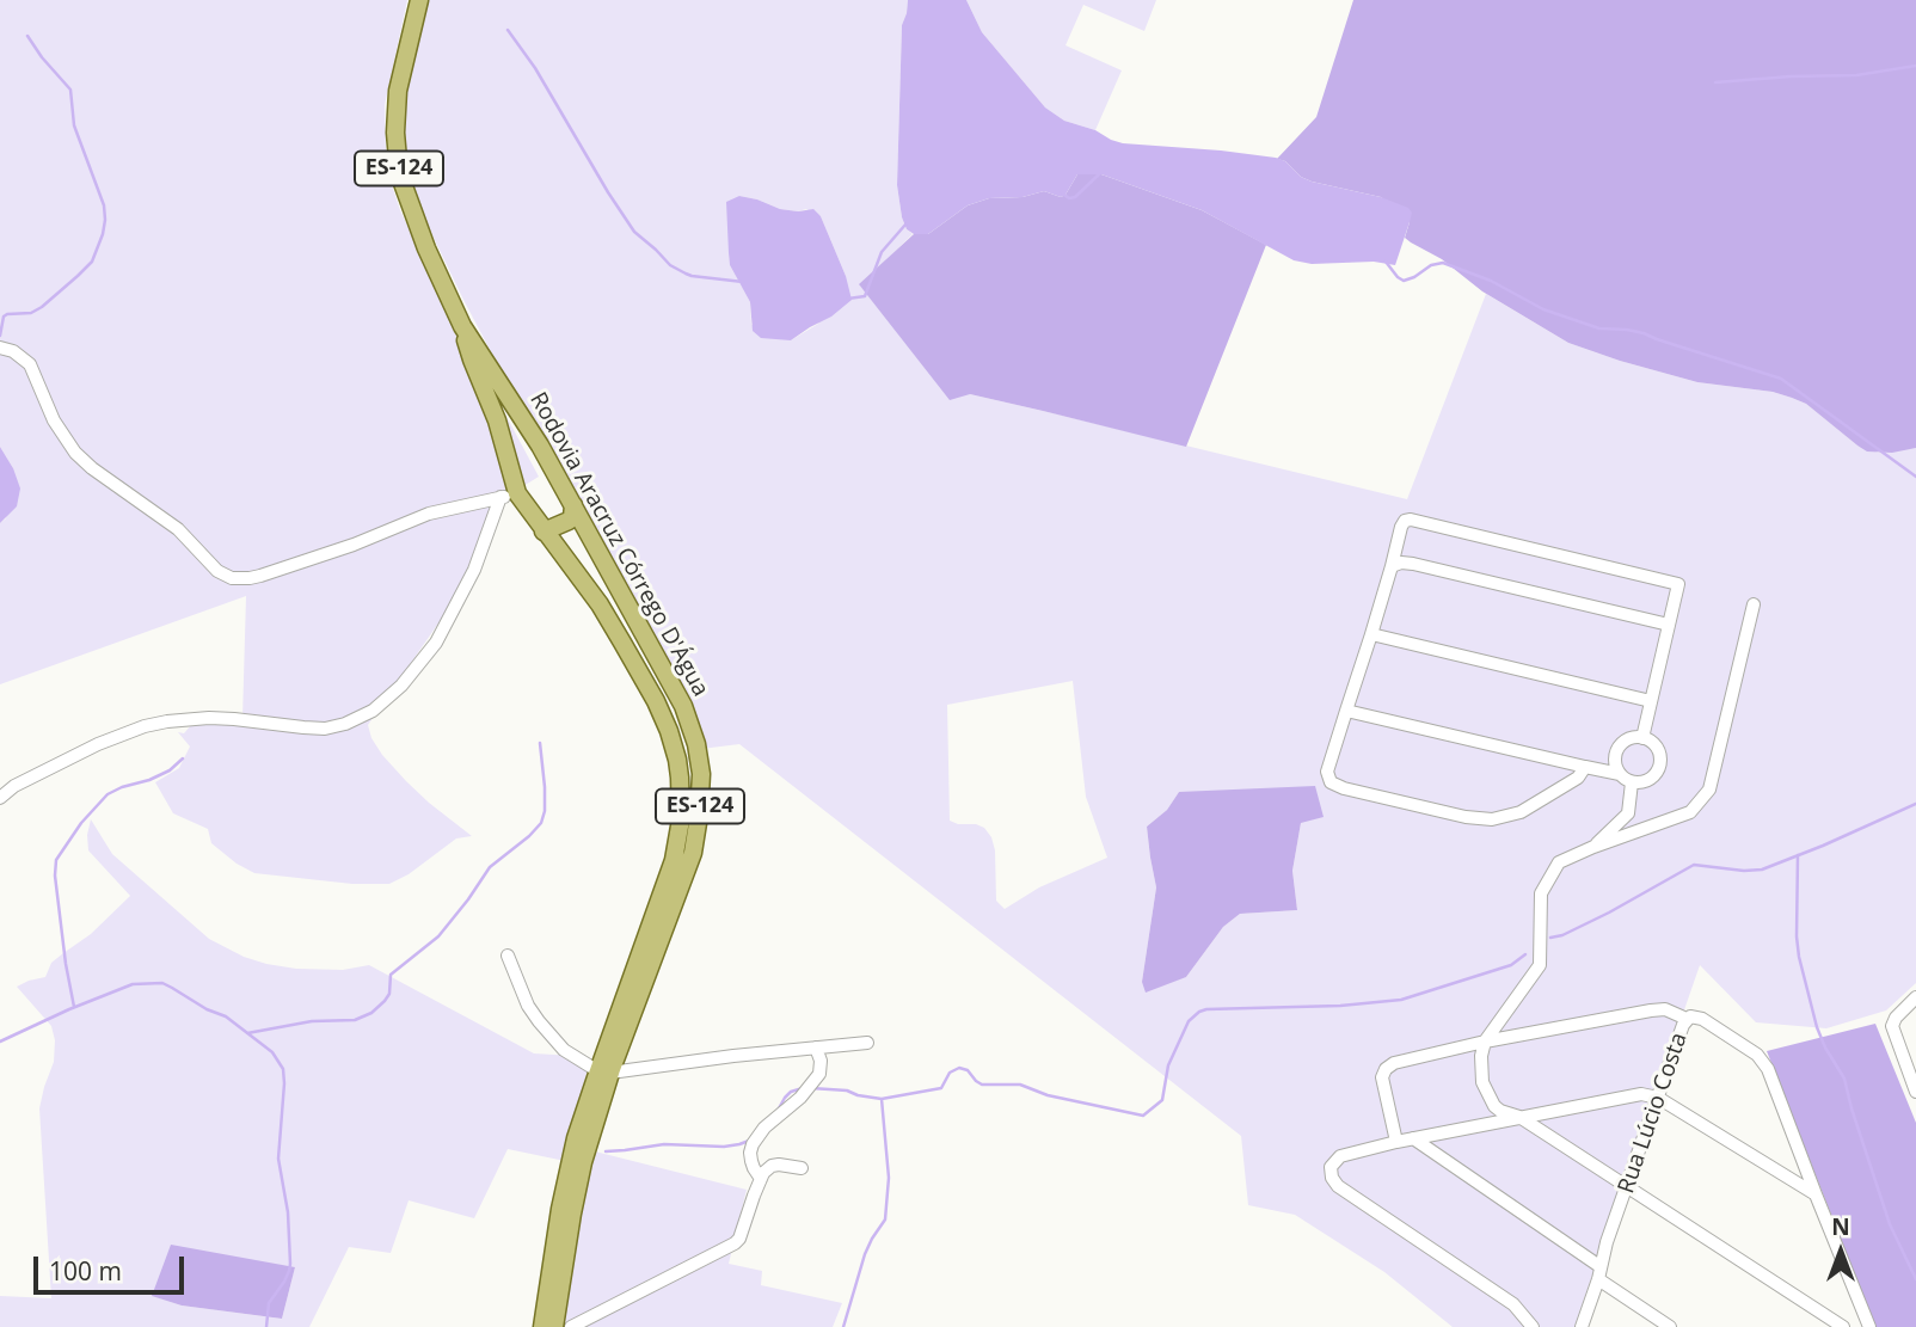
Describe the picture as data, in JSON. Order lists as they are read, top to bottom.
{
  "streets": {
    "main road": ["ES-124", "Rodovia Aracruz Córrego D'Água"],
    "street": ["Rua Lúcio Costa"]
  },
  "scale_bar": "100 m",
  "north": "top"
}
